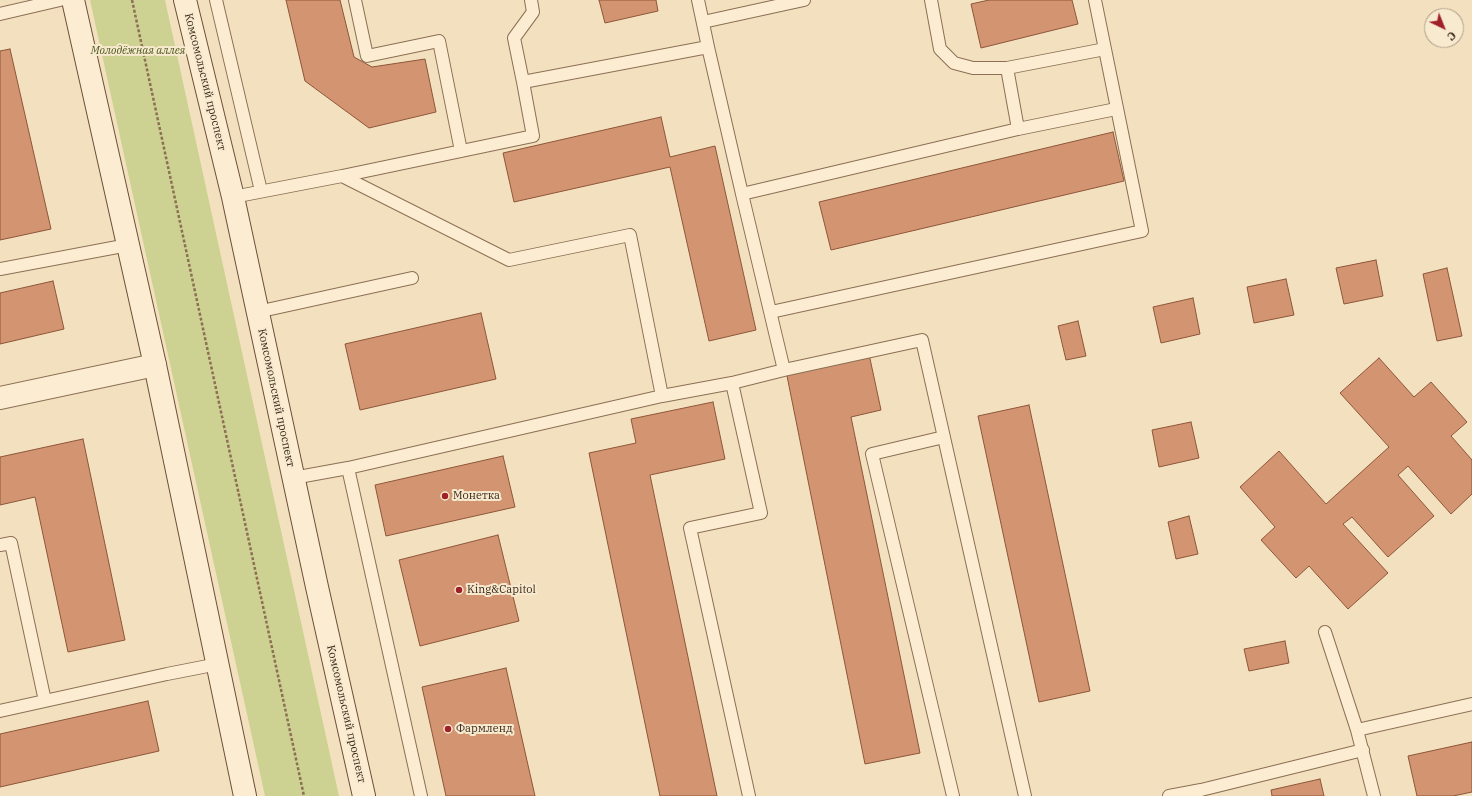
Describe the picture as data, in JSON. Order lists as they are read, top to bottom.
{
  "streets": {
    "main road": ["Комсомольский проспект"]
  },
  "parks": ["Молодёжная аллея"],
  "places": ["Монетка", "King&Capitol", "Фармленд"],
  "north": "bottom right"
}
